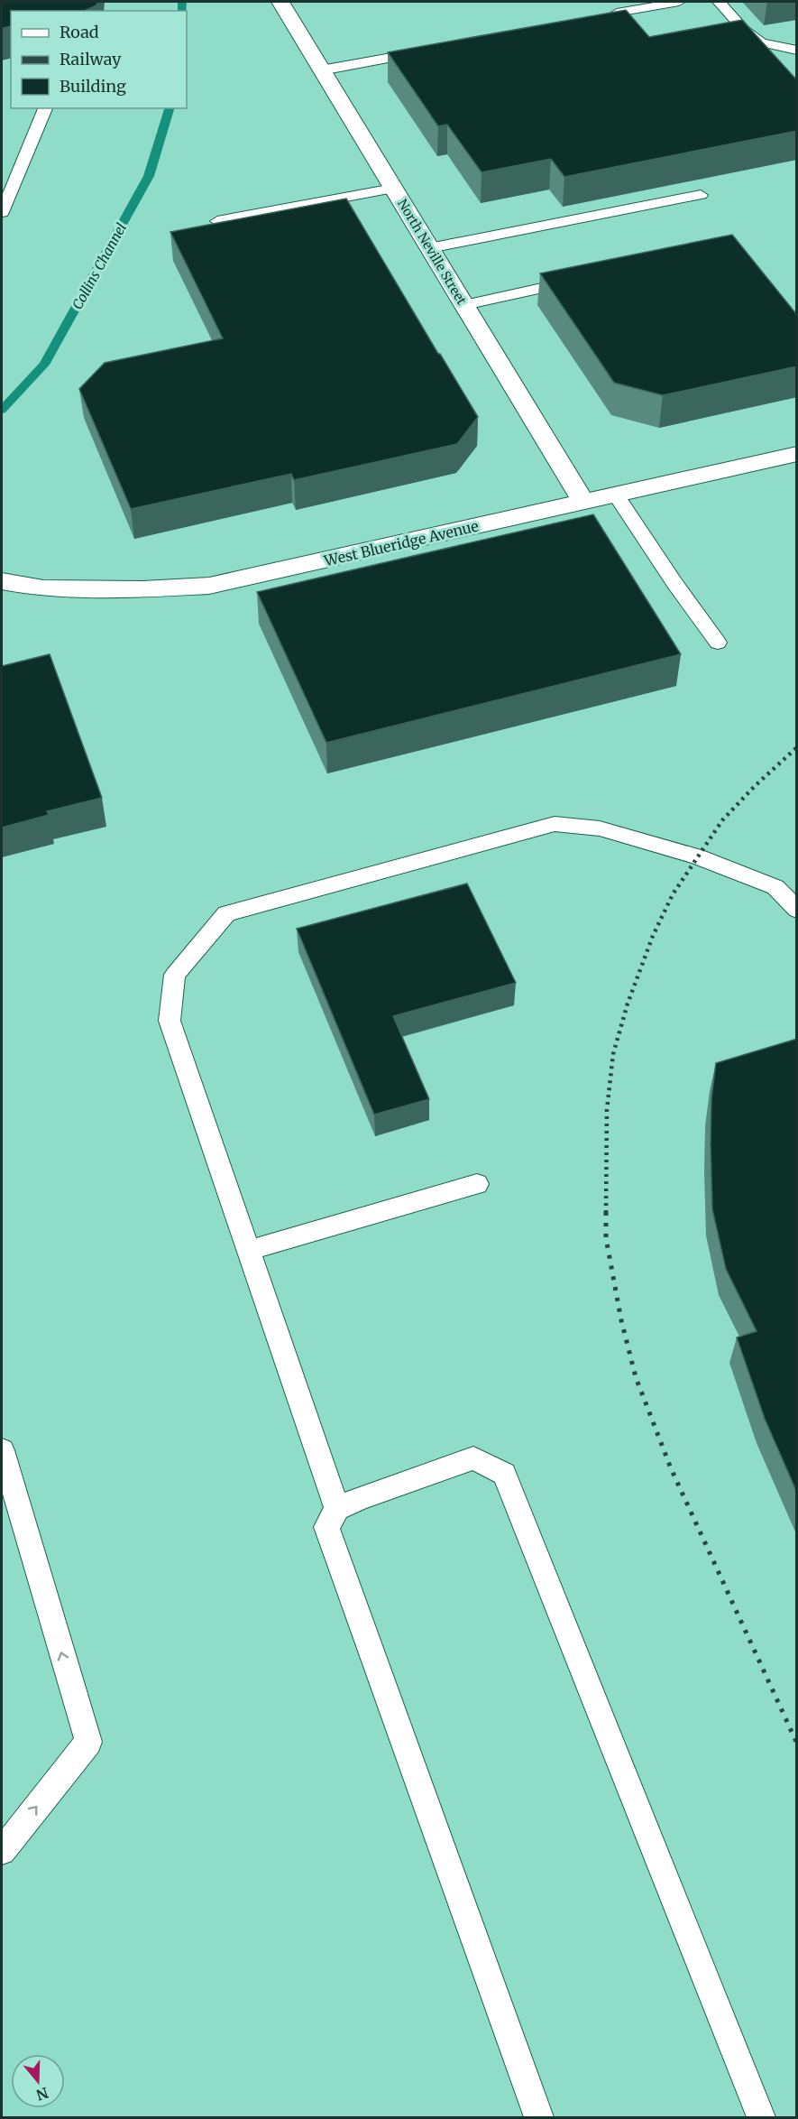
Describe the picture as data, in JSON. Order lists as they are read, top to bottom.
{
  "streets": {
    "street": ["North Neville Street", "West Blueridge Avenue"]
  },
  "crossings": [
    ["North Neville Street", "West Blueridge Avenue"]
  ],
  "water": ["Collins Channel"],
  "legend": ["Road", "Railway", "Building"],
  "north": "bottom"
}
